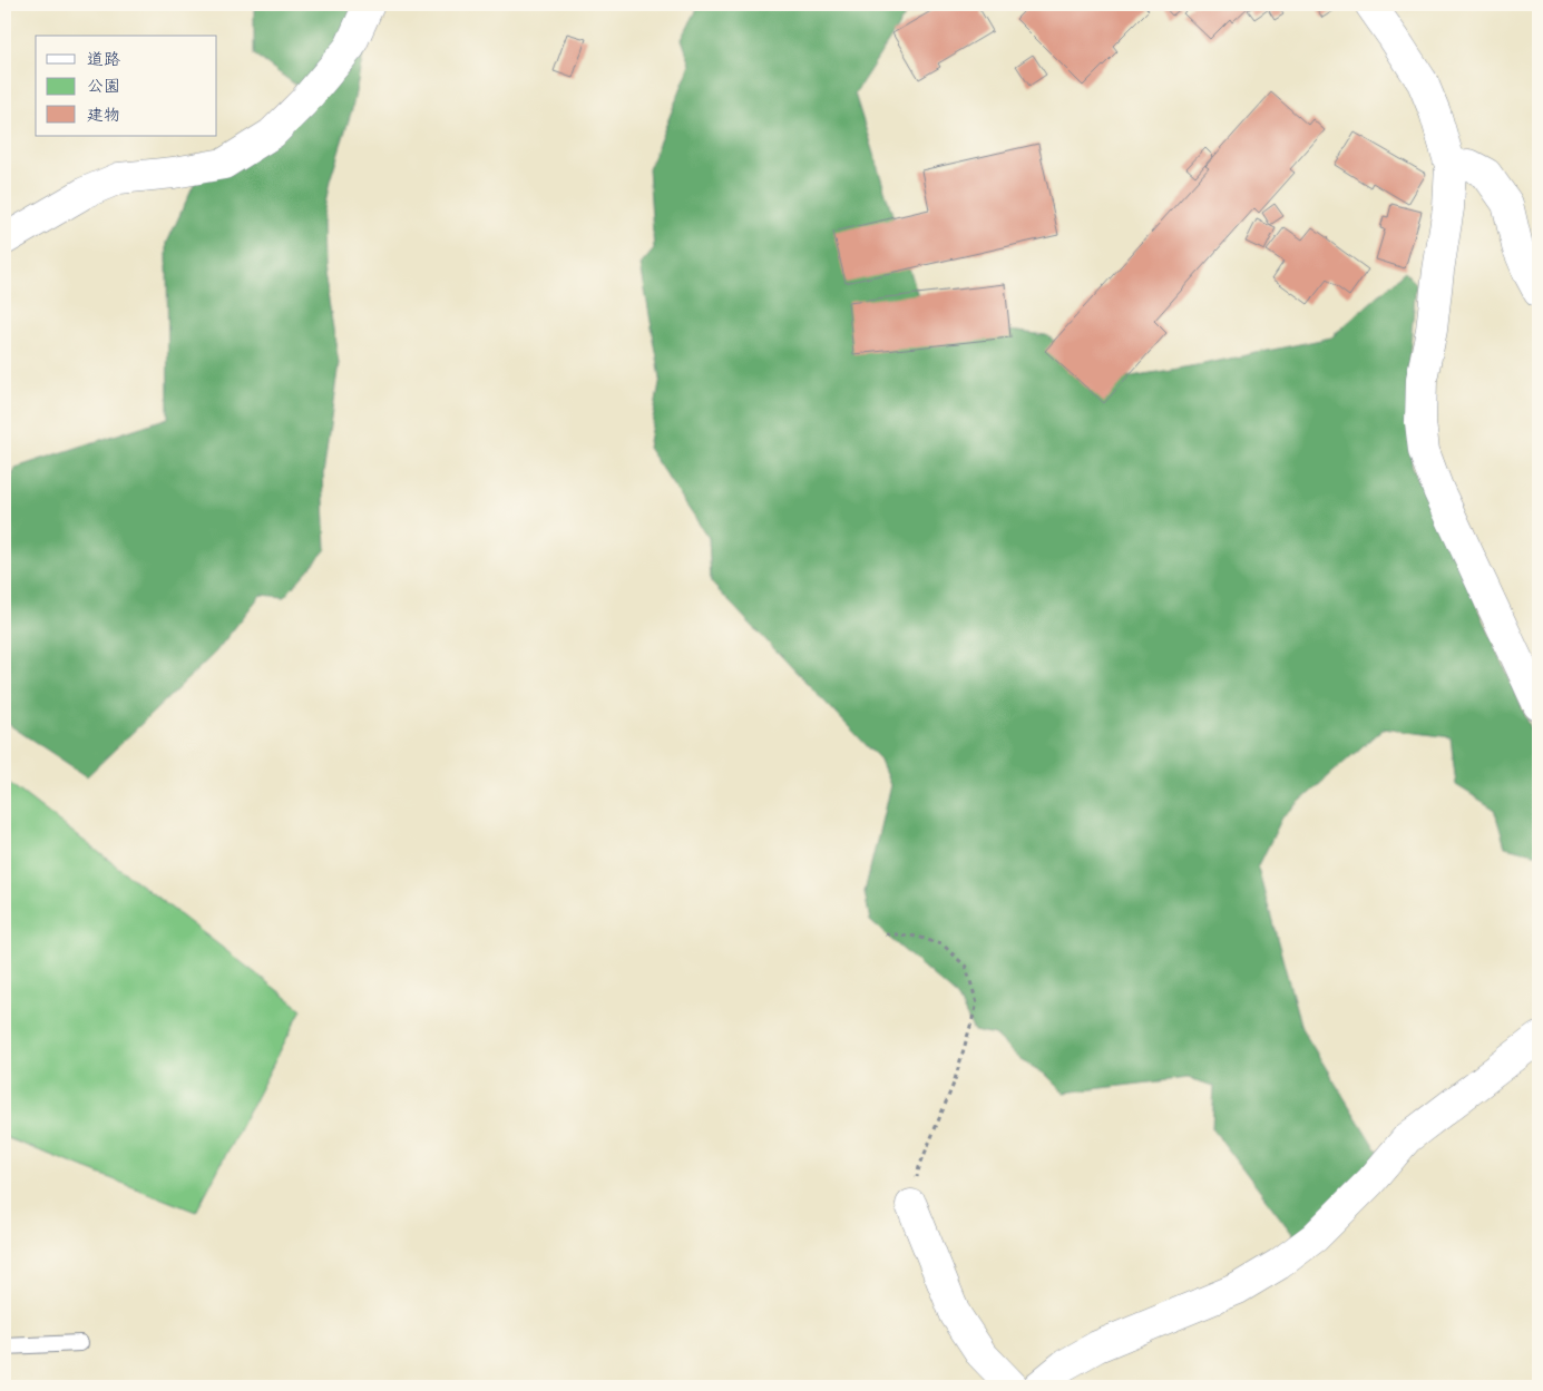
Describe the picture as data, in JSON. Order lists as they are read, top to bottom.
{
  "legend": ["道路", "公園", "建物"]
}
